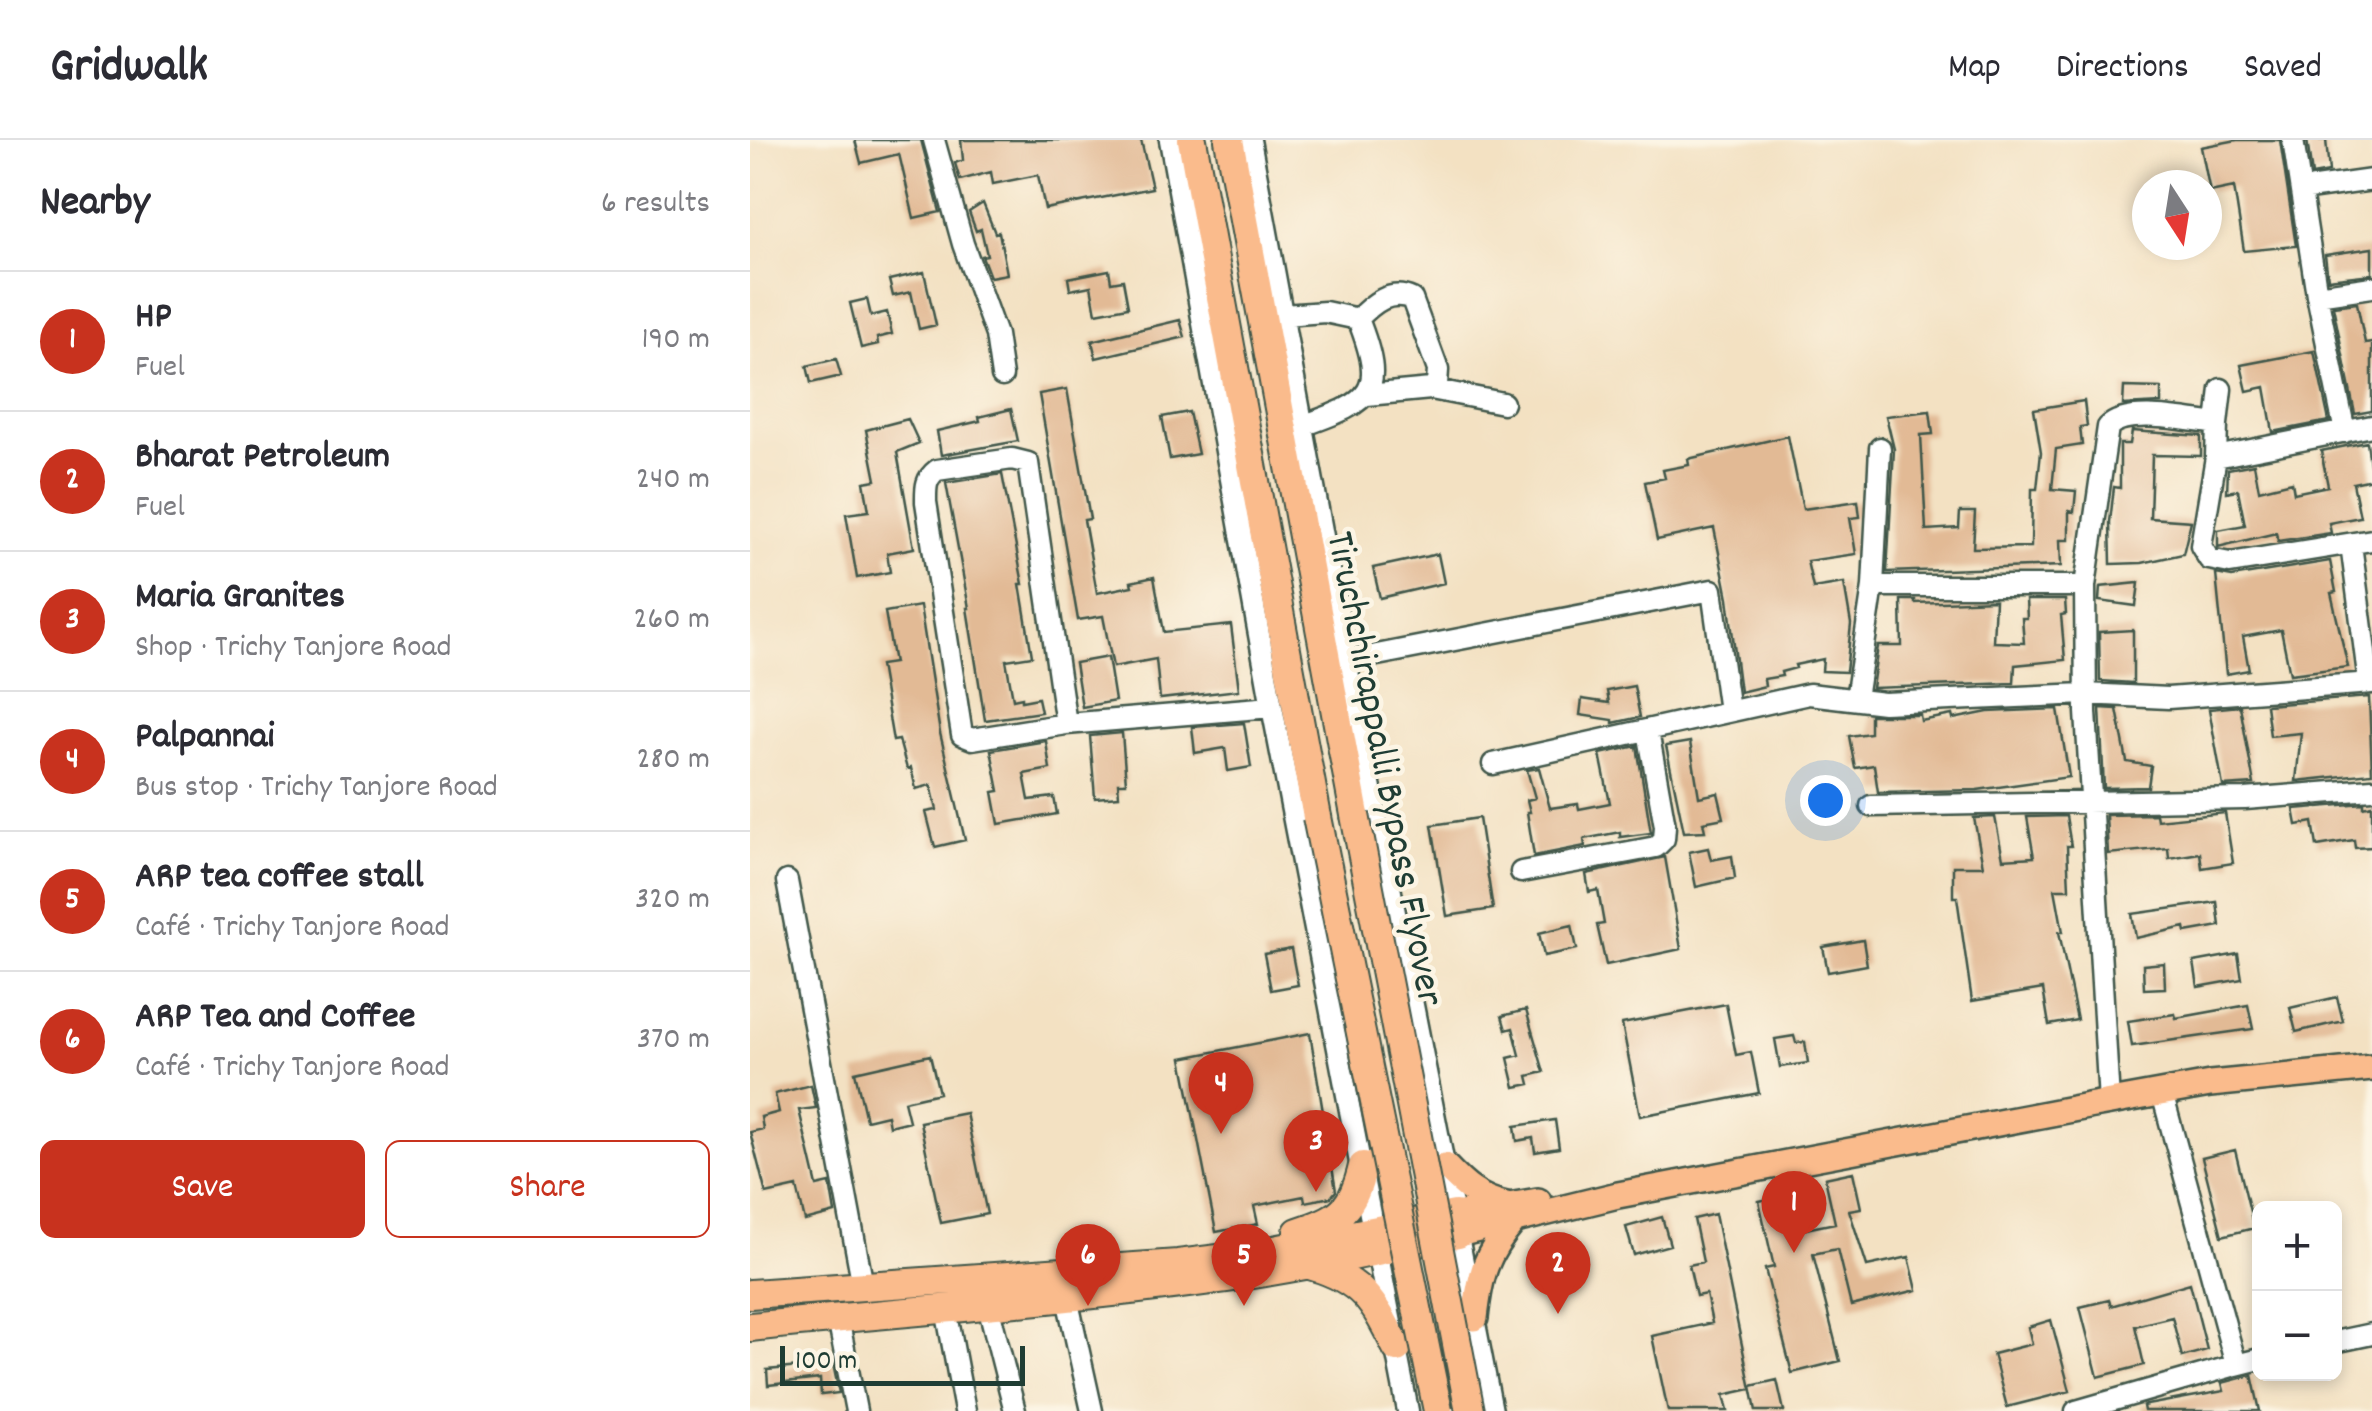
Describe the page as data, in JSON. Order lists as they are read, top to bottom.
{
  "streets": {
    "highway": ["Tiruchchirappalli Bypass Flyover"]
  },
  "scale_bar": "100 m",
  "north": "bottom",
  "page": {
    "header": "Gridwalk",
    "nav": ["Map", "Directions", "Saved"],
    "heading": ["Nearby", "6 results"],
    "list": [
      {
        "mark": "1",
        "name": "HP",
        "note": "Fuel",
        "value": "190 m"
      },
      {
        "mark": "2",
        "name": "Bharat Petroleum",
        "note": "Fuel",
        "value": "240 m"
      },
      {
        "mark": "3",
        "name": "Maria Granites",
        "note": "Shop · Trichy Tanjore Road",
        "value": "260 m"
      },
      {
        "mark": "4",
        "name": "Palpannai",
        "note": "Bus stop · Trichy Tanjore Road",
        "value": "280 m"
      },
      {
        "mark": "5",
        "name": "ARP tea coffee stall",
        "note": "Café · Trichy Tanjore Road",
        "value": "320 m"
      },
      {
        "mark": "6",
        "name": "ARP Tea and Coffee",
        "note": "Café · Trichy Tanjore Road",
        "value": "370 m"
      }
    ],
    "pins": [
      "4",
      "3",
      "1",
      "5",
      "6",
      "2"
    ],
    "buttons": ["Save", "Share"],
    "map_buttons": ["+", "−"],
    "scale": "100 m"
  }
}
